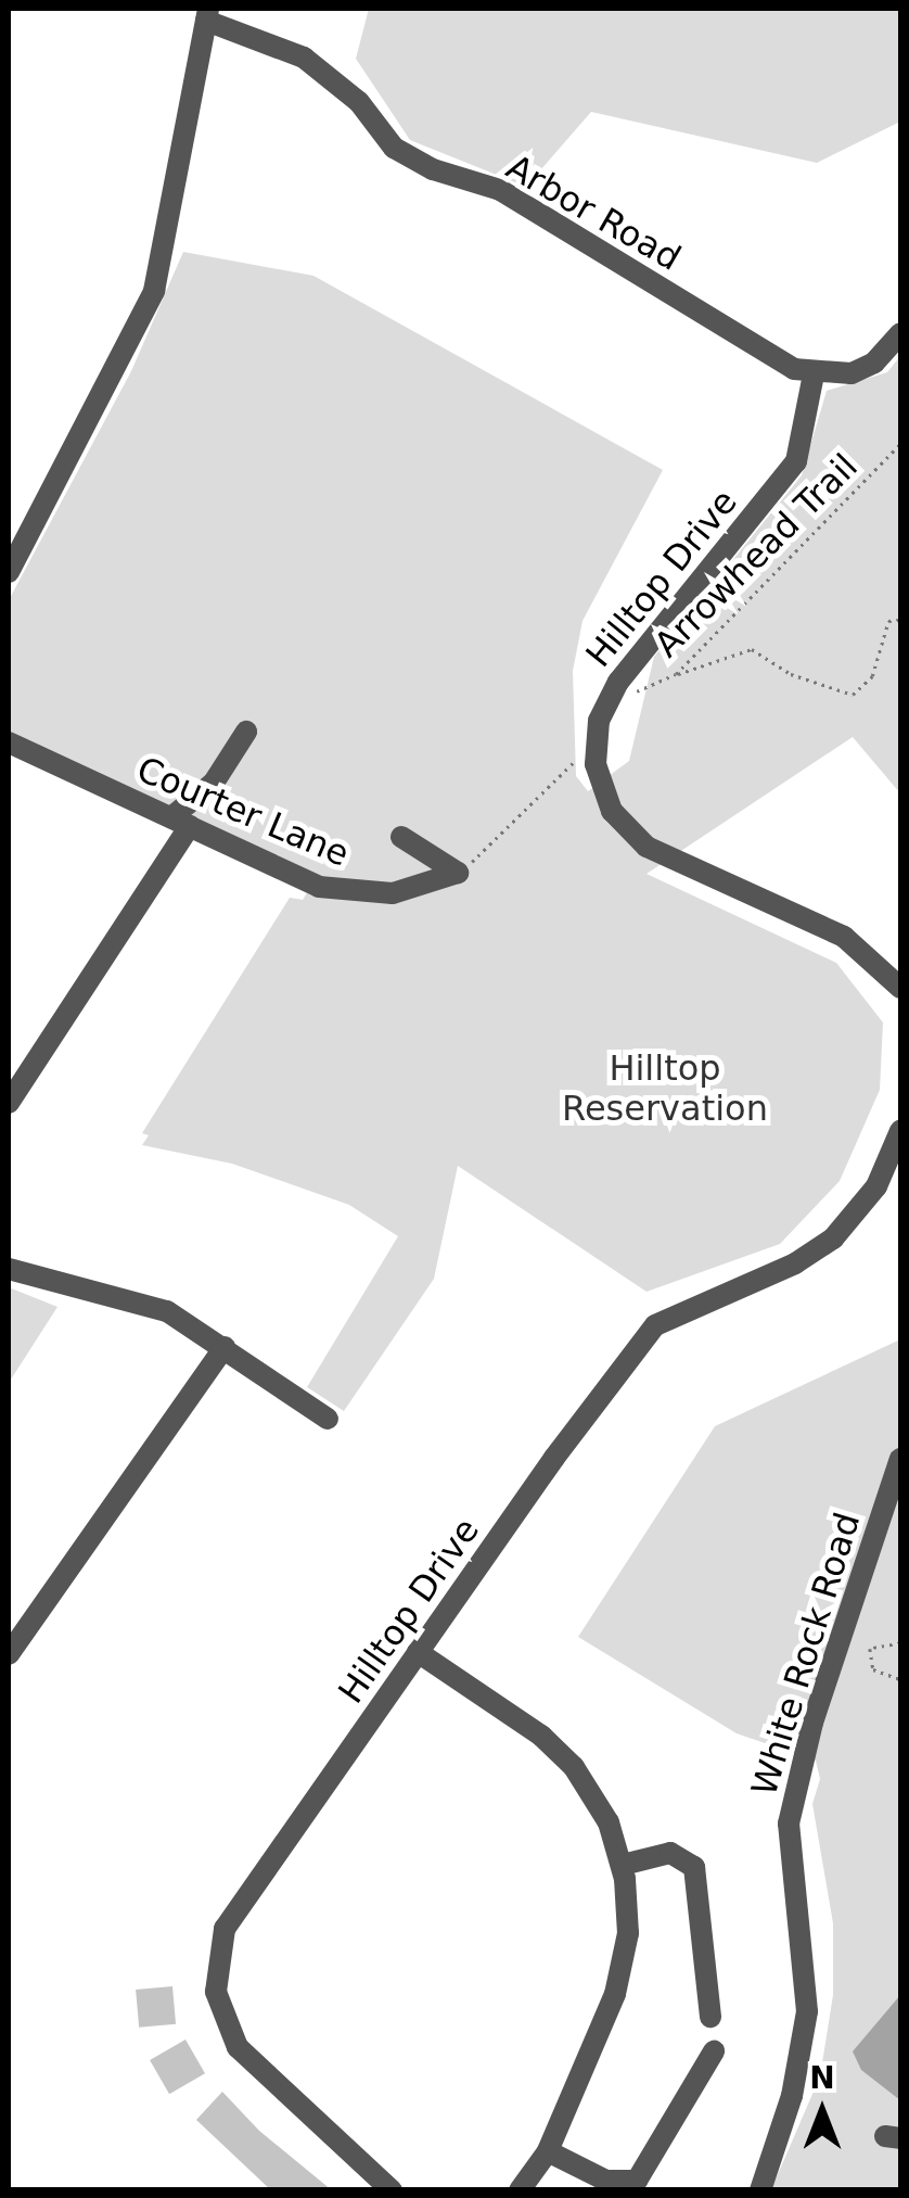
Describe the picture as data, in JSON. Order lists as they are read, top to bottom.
{
  "streets": {
    "street": [
      "Arbor Road",
      "Hilltop Drive",
      "Courter Lane",
      "White Rock Road"
    ],
    "path": ["Arrowhead Trail"]
  },
  "crossings": [
    ["Arbor Road", "Hilltop Drive"]
  ],
  "parks": ["Hilltop Reservation"],
  "north": "top"
}
